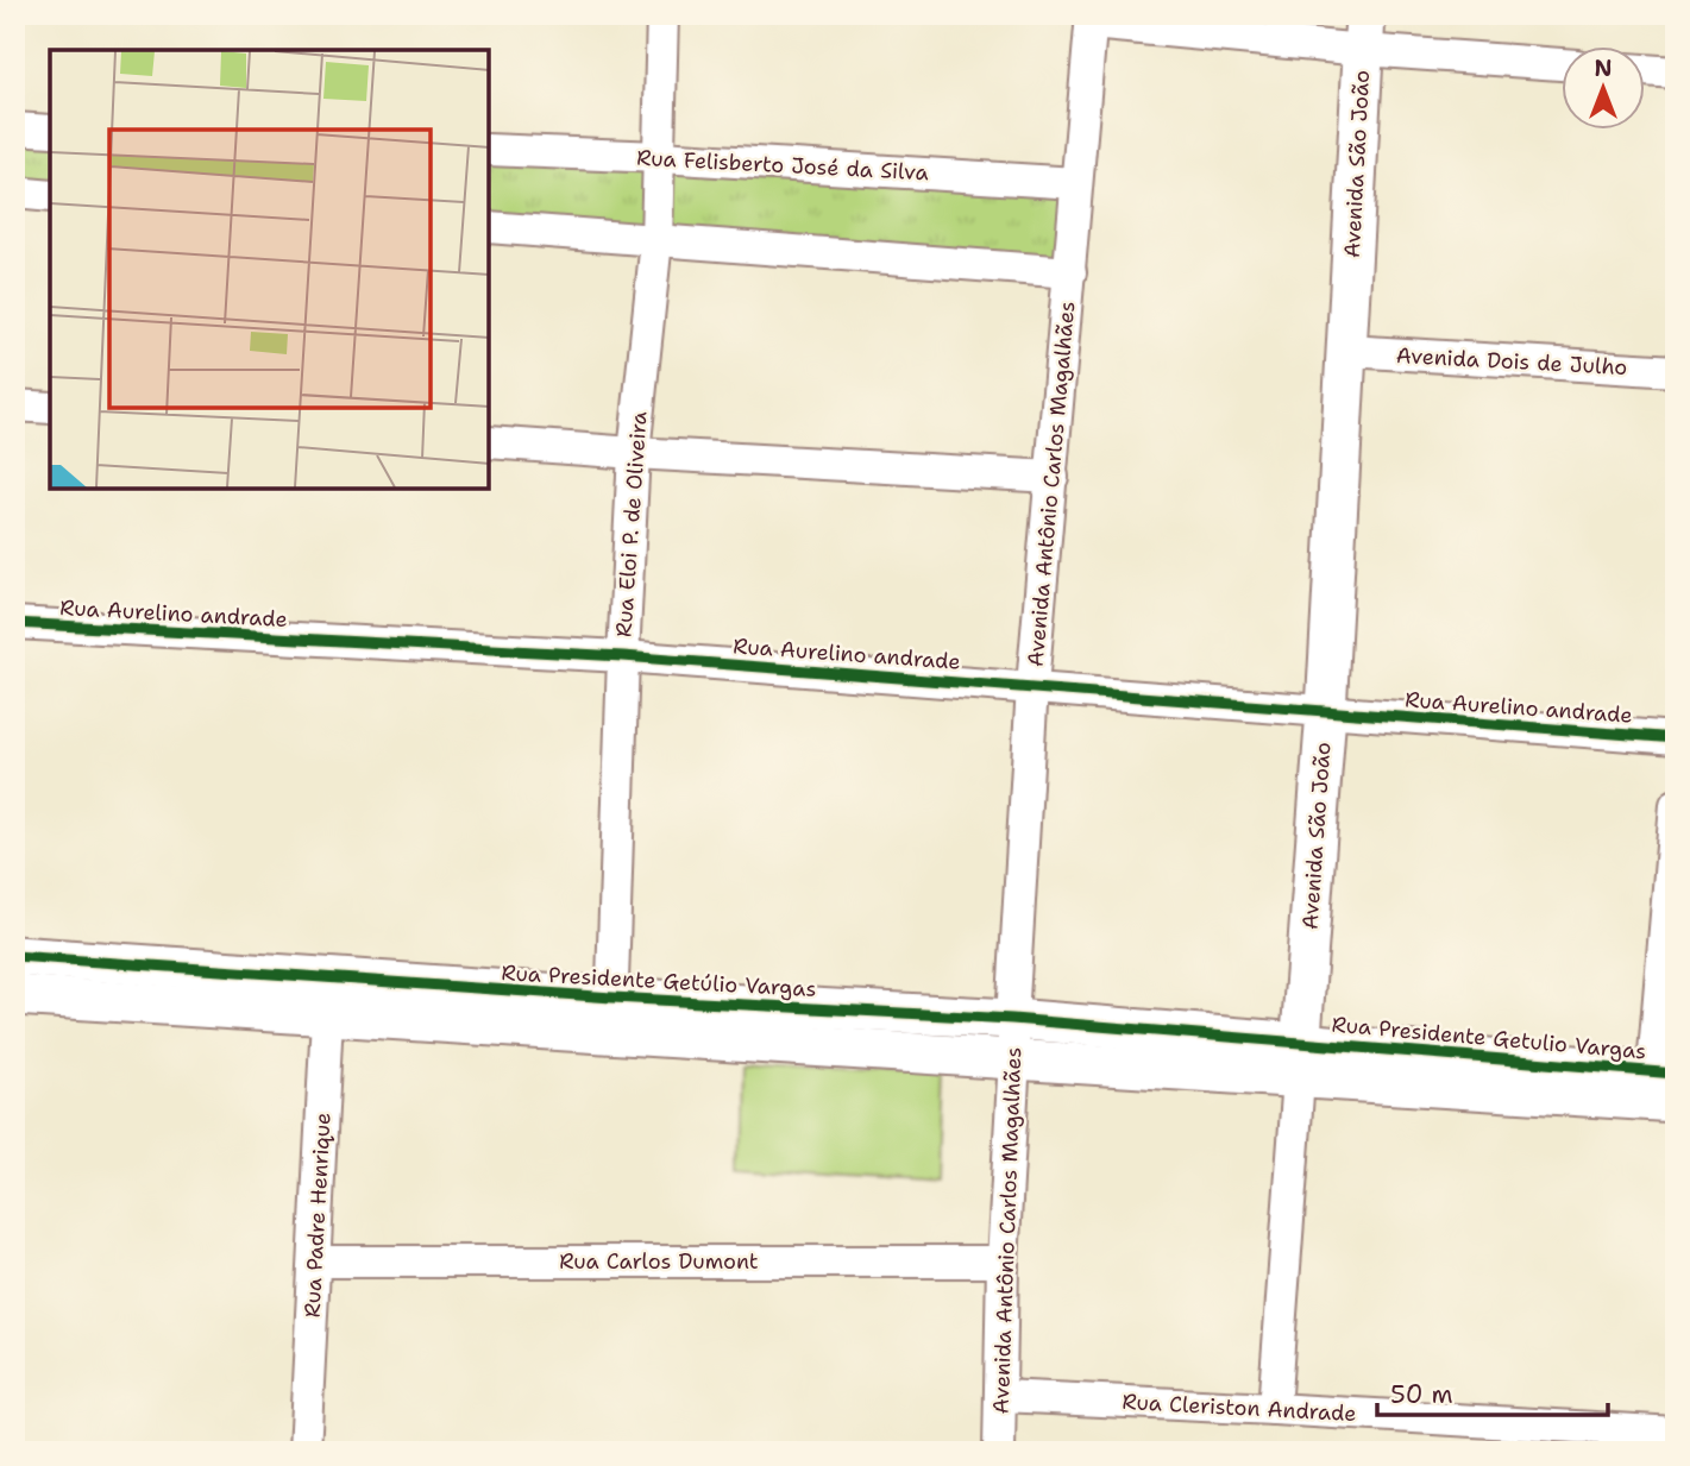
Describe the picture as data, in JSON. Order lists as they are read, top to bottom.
{
  "streets": {
    "street": [
      "Avenida São João",
      "Rua Felisberto José da Silva",
      "Avenida Dois de Julho",
      "Avenida Antônio Carlos Magalhães",
      "Rua Eloi P. de Oliveira",
      "Rua Aurelino andrade",
      "Rua Presidente Getúlio Vargas",
      "Rua Presidente Getulio Vargas",
      "Rua Padre Henrique",
      "Rua Carlos Dumont",
      "Rua Cleriston Andrade"
    ]
  },
  "crossings": [
    ["Avenida São João", "Avenida Dois de Julho"],
    ["Avenida São João", "Rua Aurelino andrade"],
    ["Avenida São João", "Rua Presidente Getúlio Vargas"],
    ["Avenida São João", "Rua Presidente Getulio Vargas"],
    ["Avenida São João", "Rua Cleriston Andrade"],
    ["Rua Felisberto José da Silva", "Avenida Antônio Carlos Magalhães"],
    ["Rua Felisberto José da Silva", "Rua Eloi P. de Oliveira"],
    ["Avenida Antônio Carlos Magalhães", "Rua Aurelino andrade"],
    ["Avenida Antônio Carlos Magalhães", "Rua Presidente Getúlio Vargas"],
    ["Avenida Antônio Carlos Magalhães", "Rua Carlos Dumont"],
    ["Avenida Antônio Carlos Magalhães", "Rua Cleriston Andrade"],
    ["Rua Eloi P. de Oliveira", "Rua Aurelino andrade"],
    ["Rua Eloi P. de Oliveira", "Rua Presidente Getúlio Vargas"],
    ["Rua Presidente Getúlio Vargas", "Rua Presidente Getulio Vargas"],
    ["Rua Presidente Getúlio Vargas", "Rua Padre Henrique"],
    ["Rua Padre Henrique", "Rua Carlos Dumont"]
  ],
  "scale_bar": "50 m",
  "north": "top"
}
